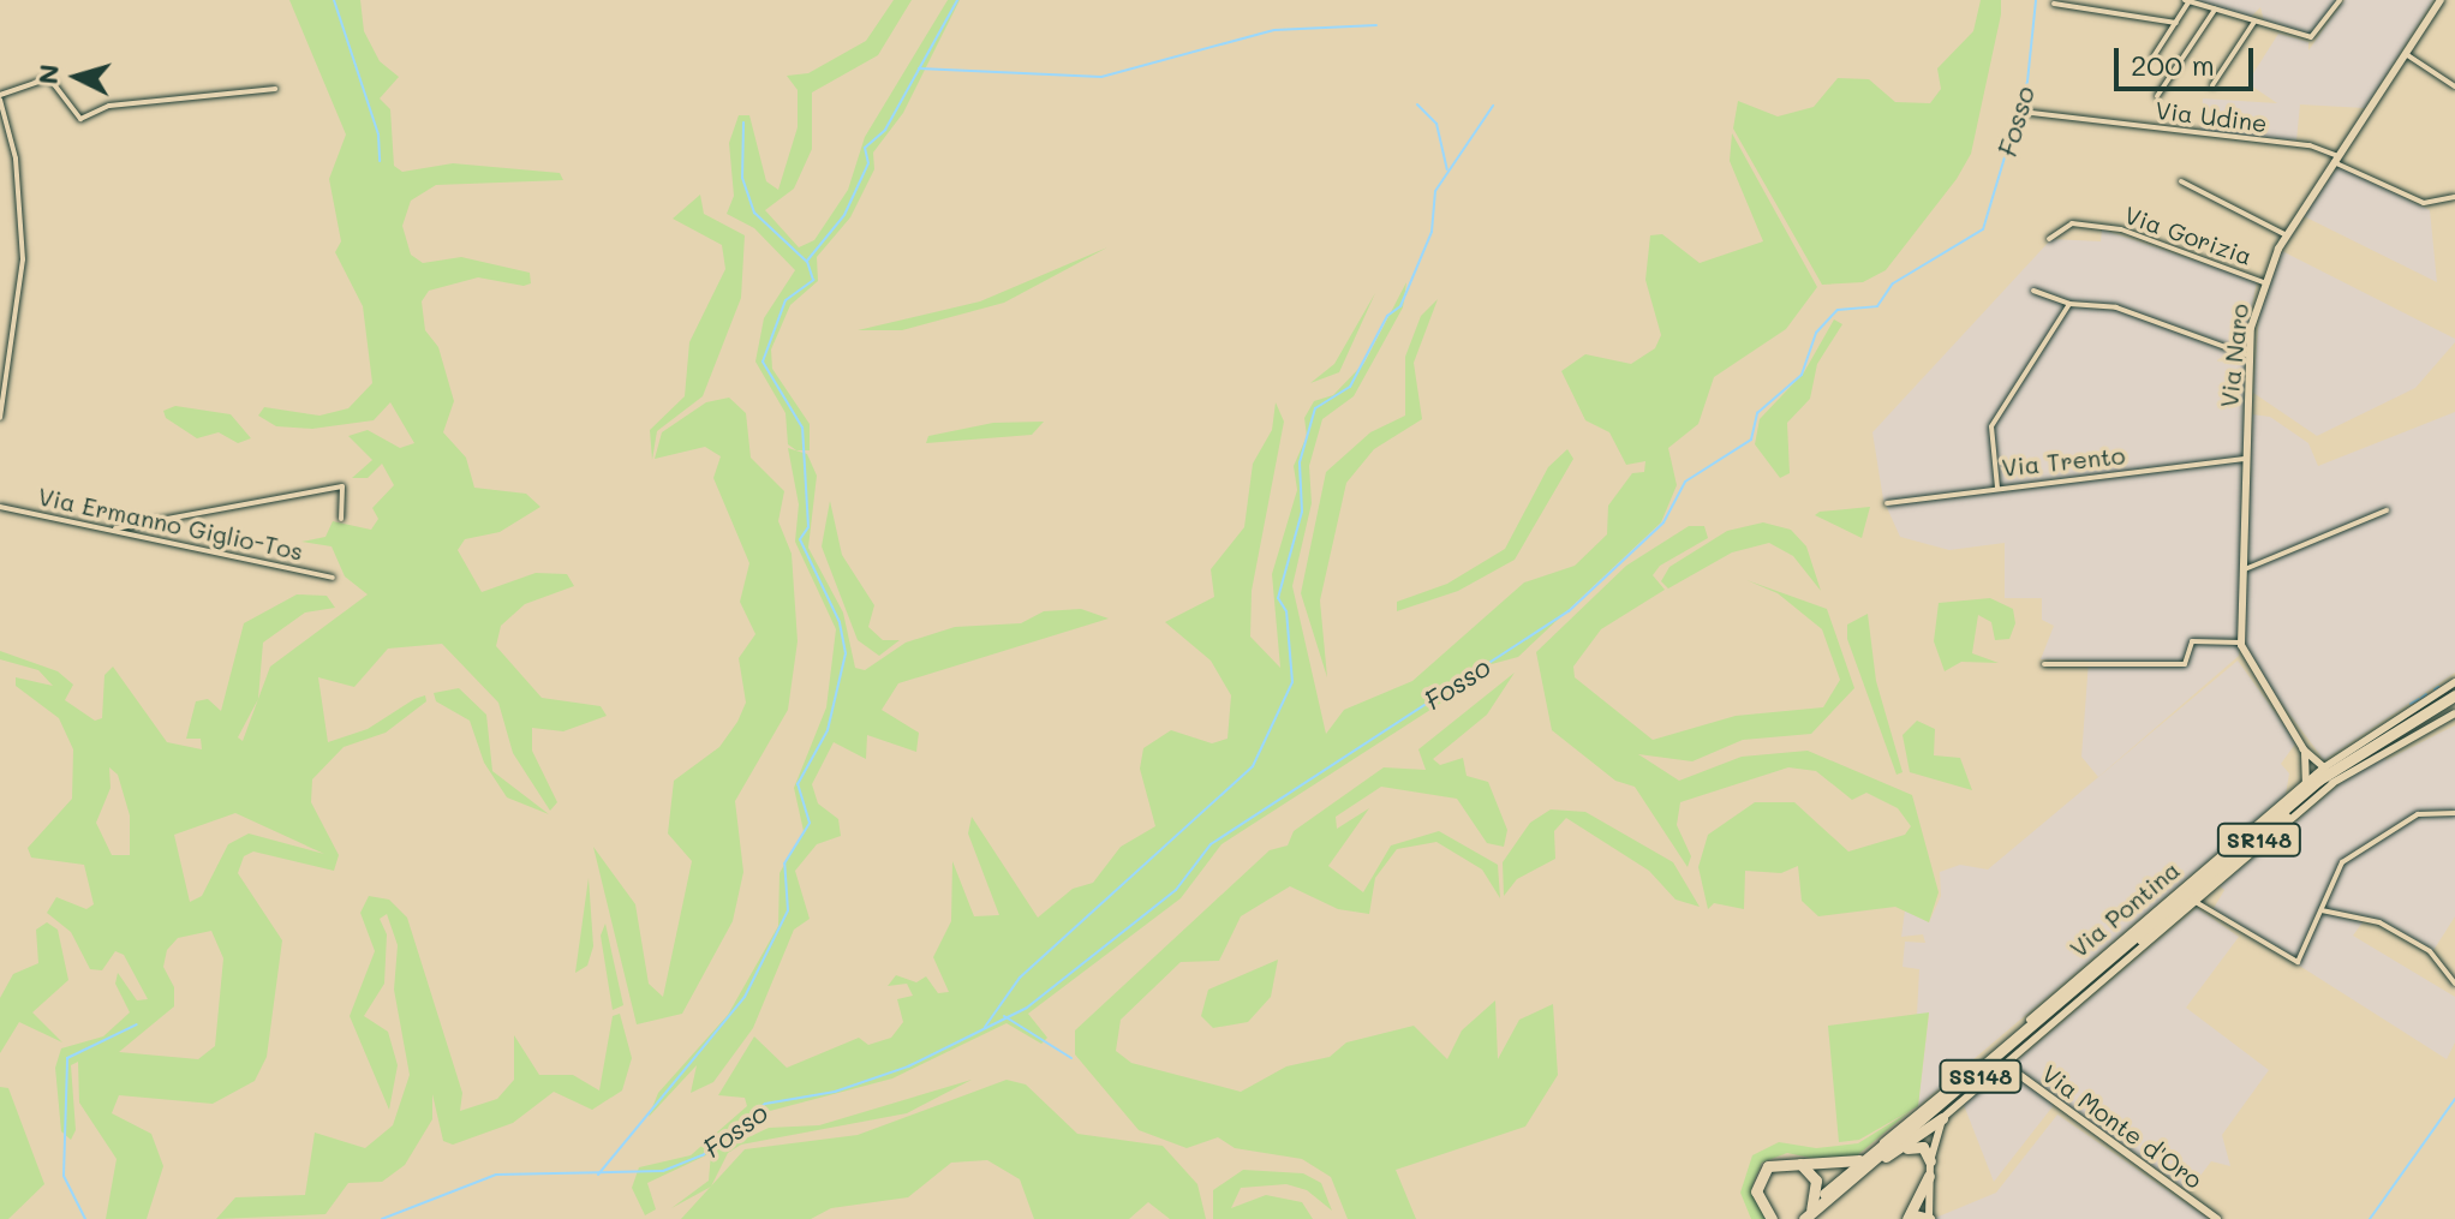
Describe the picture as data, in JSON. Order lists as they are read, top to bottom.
{
  "streets": {
    "highway": ["SR148", "Via Pontina", "SS148"],
    "street": [
      "Via Udine",
      "Via Gorizia",
      "Via Naro",
      "Via Trento",
      "Via Ermanno Giglio-Tos",
      "Via Monte d'Oro"
    ]
  },
  "crossings": [
    ["Via Udine", "Via Naro"],
    ["Via Gorizia", "Via Naro"],
    ["Via Naro", "Via Trento"],
    ["SR148", "Via Pontina"],
    ["Via Pontina", "Via Monte d'Oro"]
  ],
  "water": ["Fosso"],
  "scale_bar": "200 m",
  "north": "left"
}
